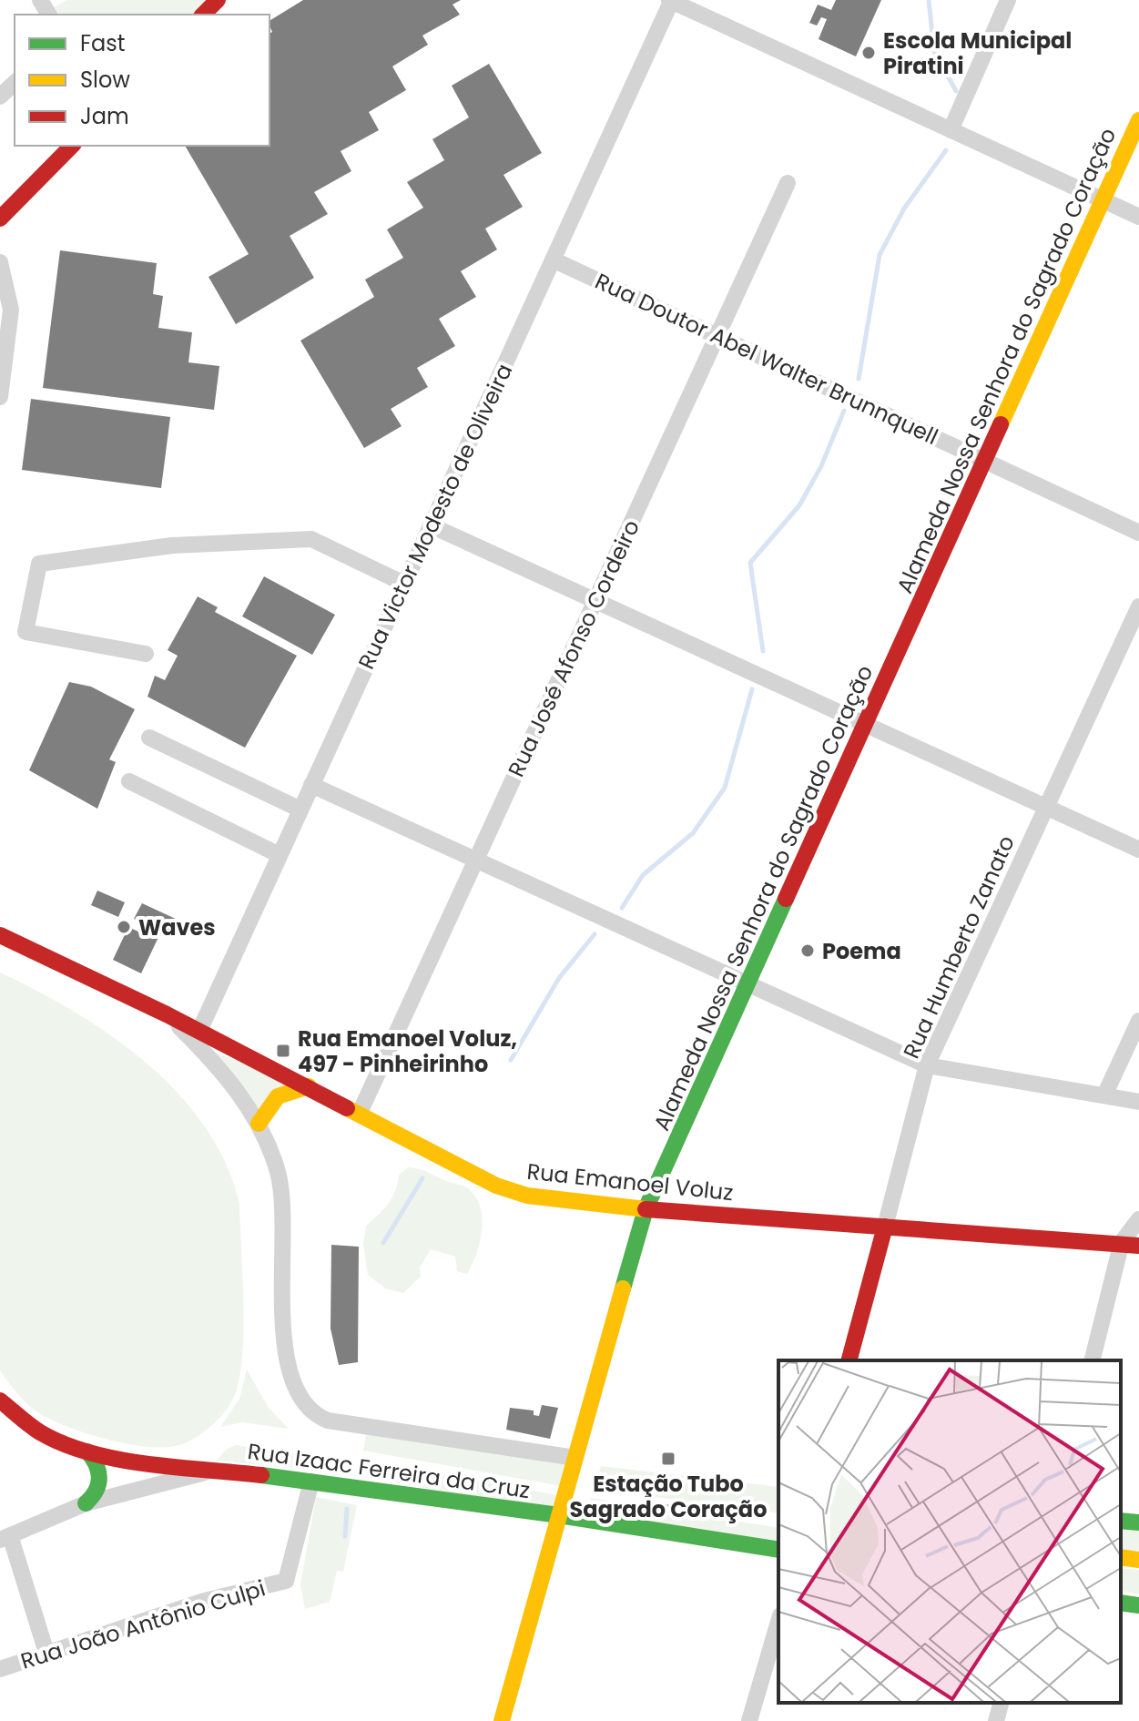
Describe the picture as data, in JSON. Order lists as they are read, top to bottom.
{
  "streets": {
    "main road": [
      "Alameda Nossa Senhora do Sagrado Coração",
      "Rua Humberto Zanato",
      "Rua Emanoel Voluz",
      "Rua Izaac Ferreira da Cruz"
    ],
    "street": [
      "Rua Doutor Abel Walter Brunnquell",
      "Rua Victor Modesto de Oliveira",
      "Rua José Afonso Cordeiro",
      "Rua João Antônio Culpi"
    ]
  },
  "crossings": [
    ["Rua Doutor Abel Walter Brunnquell", "Alameda Nossa Senhora do Sagrado Coração"],
    ["Rua Doutor Abel Walter Brunnquell", "Rua Victor Modesto de Oliveira"],
    ["Rua Doutor Abel Walter Brunnquell", "Rua José Afonso Cordeiro"],
    ["Alameda Nossa Senhora do Sagrado Coração", "Rua Emanoel Voluz"],
    ["Alameda Nossa Senhora do Sagrado Coração", "Rua Izaac Ferreira da Cruz"],
    ["Rua Victor Modesto de Oliveira", "Rua Emanoel Voluz"],
    ["Rua José Afonso Cordeiro", "Rua Emanoel Voluz"],
    ["Rua Humberto Zanato", "Rua Emanoel Voluz"],
    ["Rua Izaac Ferreira da Cruz", "Rua João Antônio Culpi"]
  ],
  "places": {
    "other": ["Escola Municipal Piratini", "Waves", "Poema"],
    "transit": ["Rua Emanoel Voluz, 497 - Pinheirinho", "Estação Tubo Sagrado Coração"]
  },
  "legend": ["Fast", "Slow", "Jam"]
}
